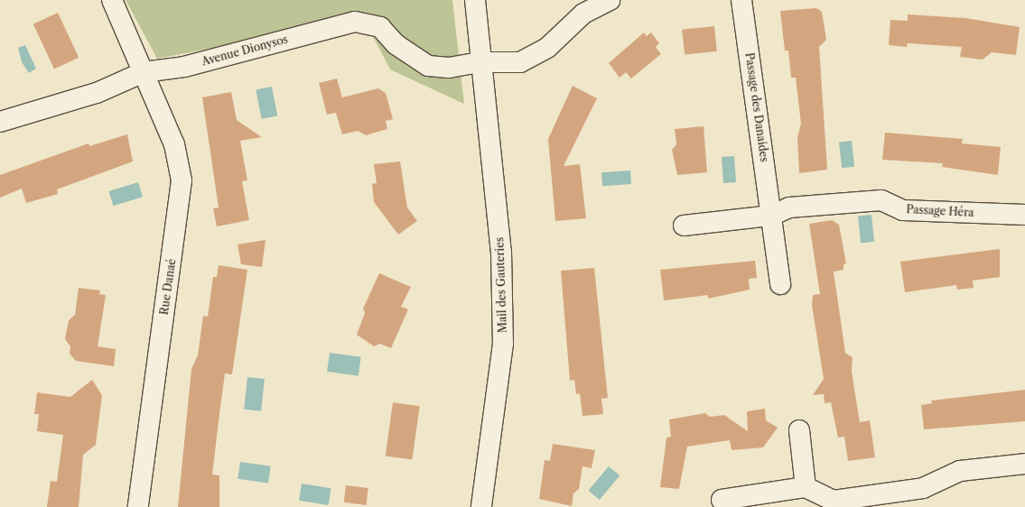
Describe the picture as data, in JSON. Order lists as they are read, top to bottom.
{
  "streets": {
    "street": [
      "Avenue Dionysos",
      "Passage des Danaides",
      "Passage Héra",
      "Mail des Gauteries",
      "Rue Danaé"
    ]
  },
  "crossings": [
    ["Avenue Dionysos", "Mail des Gauteries"],
    ["Avenue Dionysos", "Rue Danaé"],
    ["Passage des Danaides", "Passage Héra"]
  ]
}
